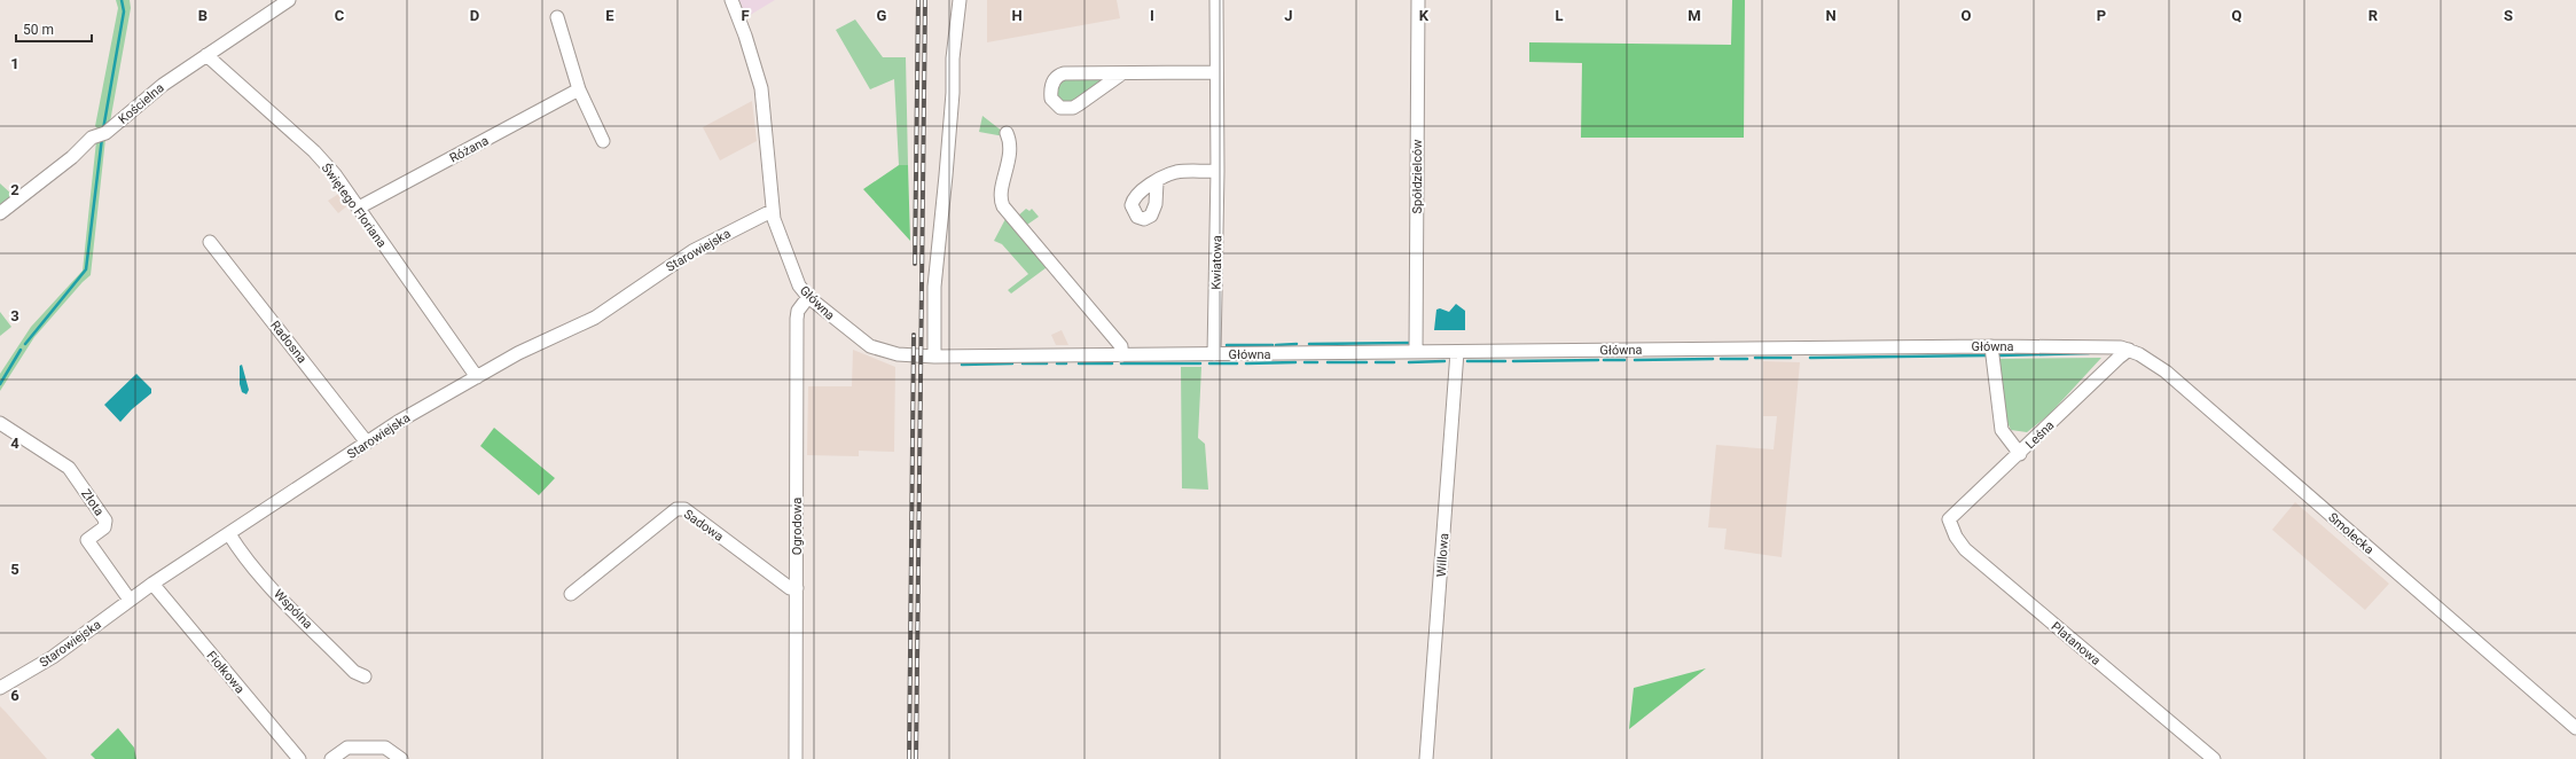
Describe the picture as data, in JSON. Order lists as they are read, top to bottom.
{
  "streets": {
    "street": [
      "Kościelna",
      "Różana",
      "Spółdzielców",
      "Świętego Floriana",
      "Starowiejska",
      "Kwiatowa",
      "Główna",
      "Radosna",
      "Leśna",
      "Złota",
      "Sadowa",
      "Ogrodowa",
      "Smolecka",
      "Willowa",
      "Wspólna",
      "Platanowa",
      "Fiołkowa"
    ]
  },
  "crossings": [
    ["Kościelna", "Świętego Floriana"],
    ["Różana", "Świętego Floriana"],
    ["Spółdzielców", "Główna"],
    ["Świętego Floriana", "Starowiejska"],
    ["Starowiejska", "Główna"],
    ["Starowiejska", "Radosna"],
    ["Starowiejska", "Złota"],
    ["Starowiejska", "Wspólna"],
    ["Starowiejska", "Fiołkowa"],
    ["Kwiatowa", "Główna"],
    ["Główna", "Leśna"],
    ["Główna", "Ogrodowa"],
    ["Główna", "Smolecka"],
    ["Główna", "Willowa"],
    ["Leśna", "Smolecka"],
    ["Leśna", "Platanowa"],
    ["Sadowa", "Ogrodowa"]
  ],
  "scale_bar": "50 m",
  "grid": {
    "columns": [
      "B",
      "C",
      "D",
      "E",
      "F",
      "G",
      "H",
      "I",
      "J",
      "K",
      "L",
      "M",
      "N",
      "O",
      "P",
      "Q",
      "R",
      "S"
    ],
    "rows": [
      "1",
      "2",
      "3",
      "4",
      "5",
      "6"
    ]
  }
}
